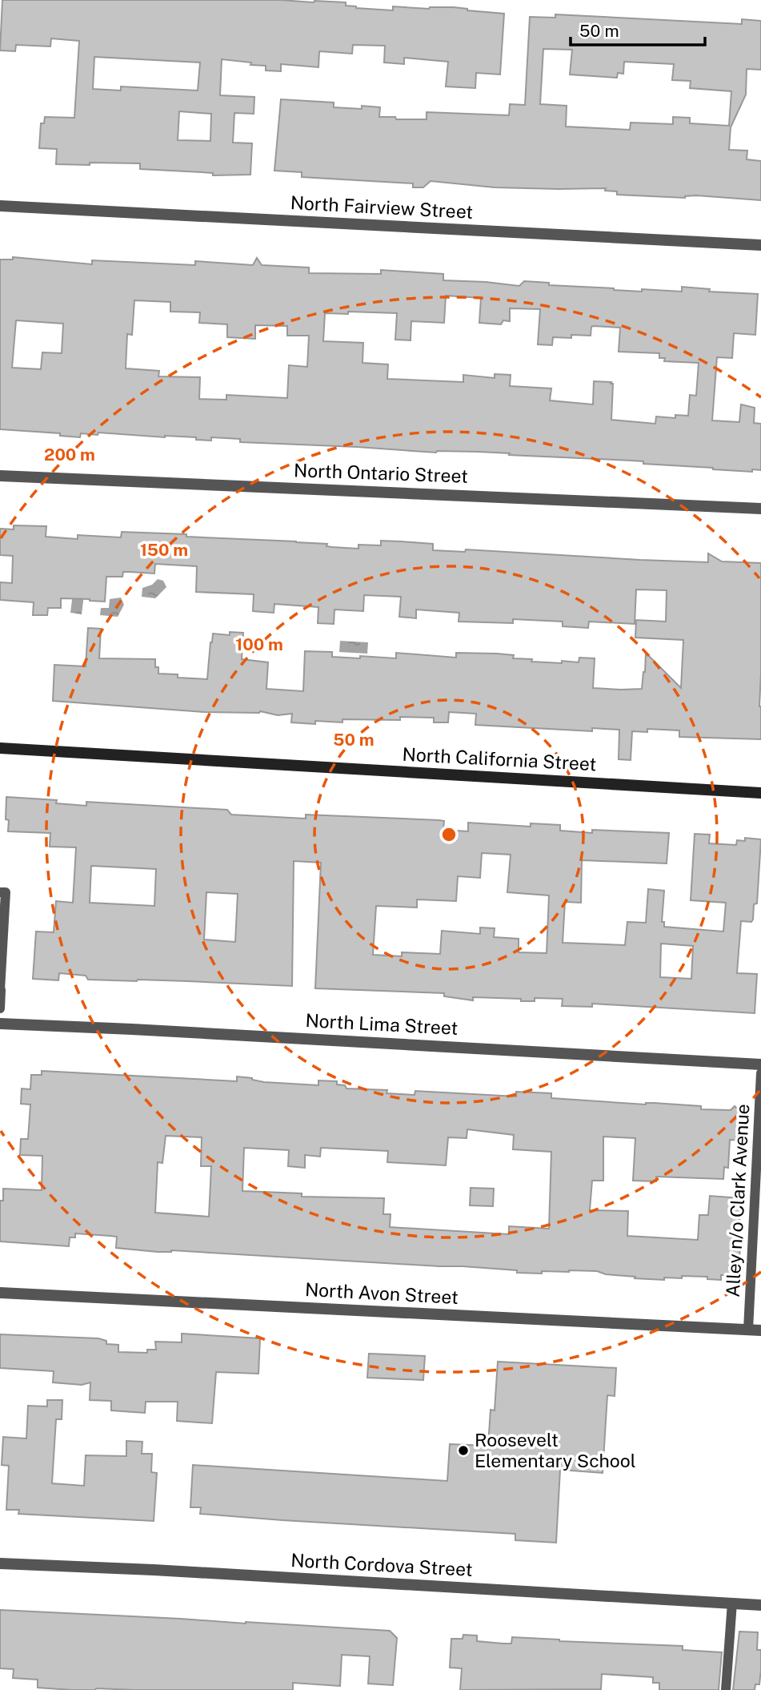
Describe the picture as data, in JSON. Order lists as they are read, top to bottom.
{
  "streets": {
    "street": [
      "North Fairview Street",
      "North Ontario Street",
      "North California Street",
      "North Lima Street",
      "North Avon Street",
      "North Cordova Street"
    ],
    "lane": ["Alley n/o Clark Avenue"]
  },
  "crossings": [
    ["Alley n/o Clark Avenue", "North Avon Street"]
  ],
  "places": ["Roosevelt Elementary School"],
  "scale_bar": "50 m",
  "rings": [
    "200 m",
    "150 m",
    "100 m",
    "50 m"
  ]
}
